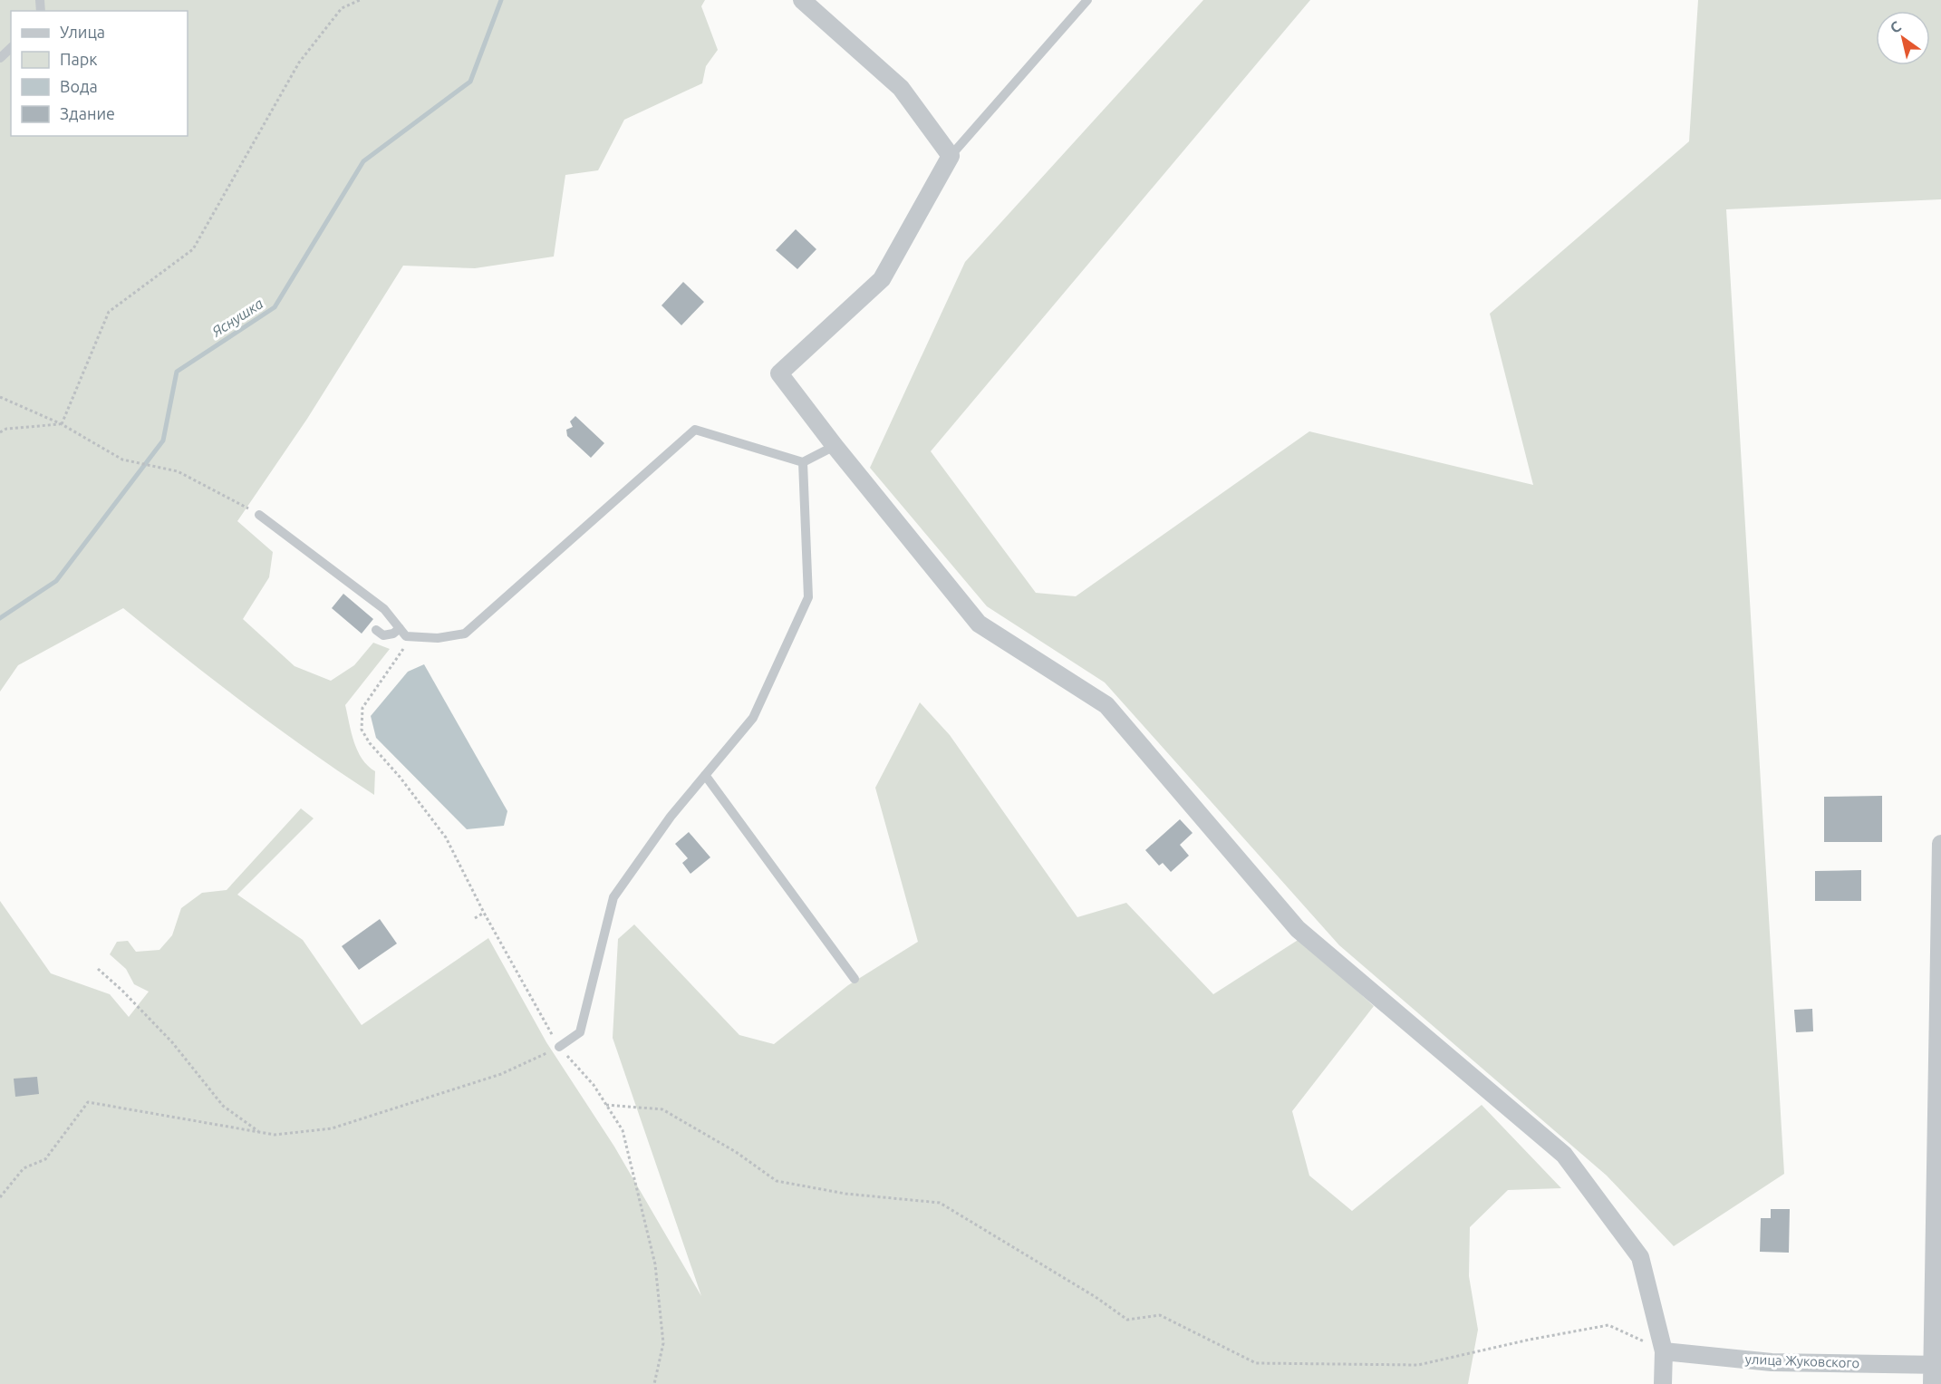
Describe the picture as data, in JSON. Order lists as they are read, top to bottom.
{
  "streets": {
    "street": ["улица Жуковского"]
  },
  "water": ["Яснушка"],
  "legend": [
    "Улица",
    "Парк",
    "Вода",
    "Здание"
  ],
  "north": "top left"
}
